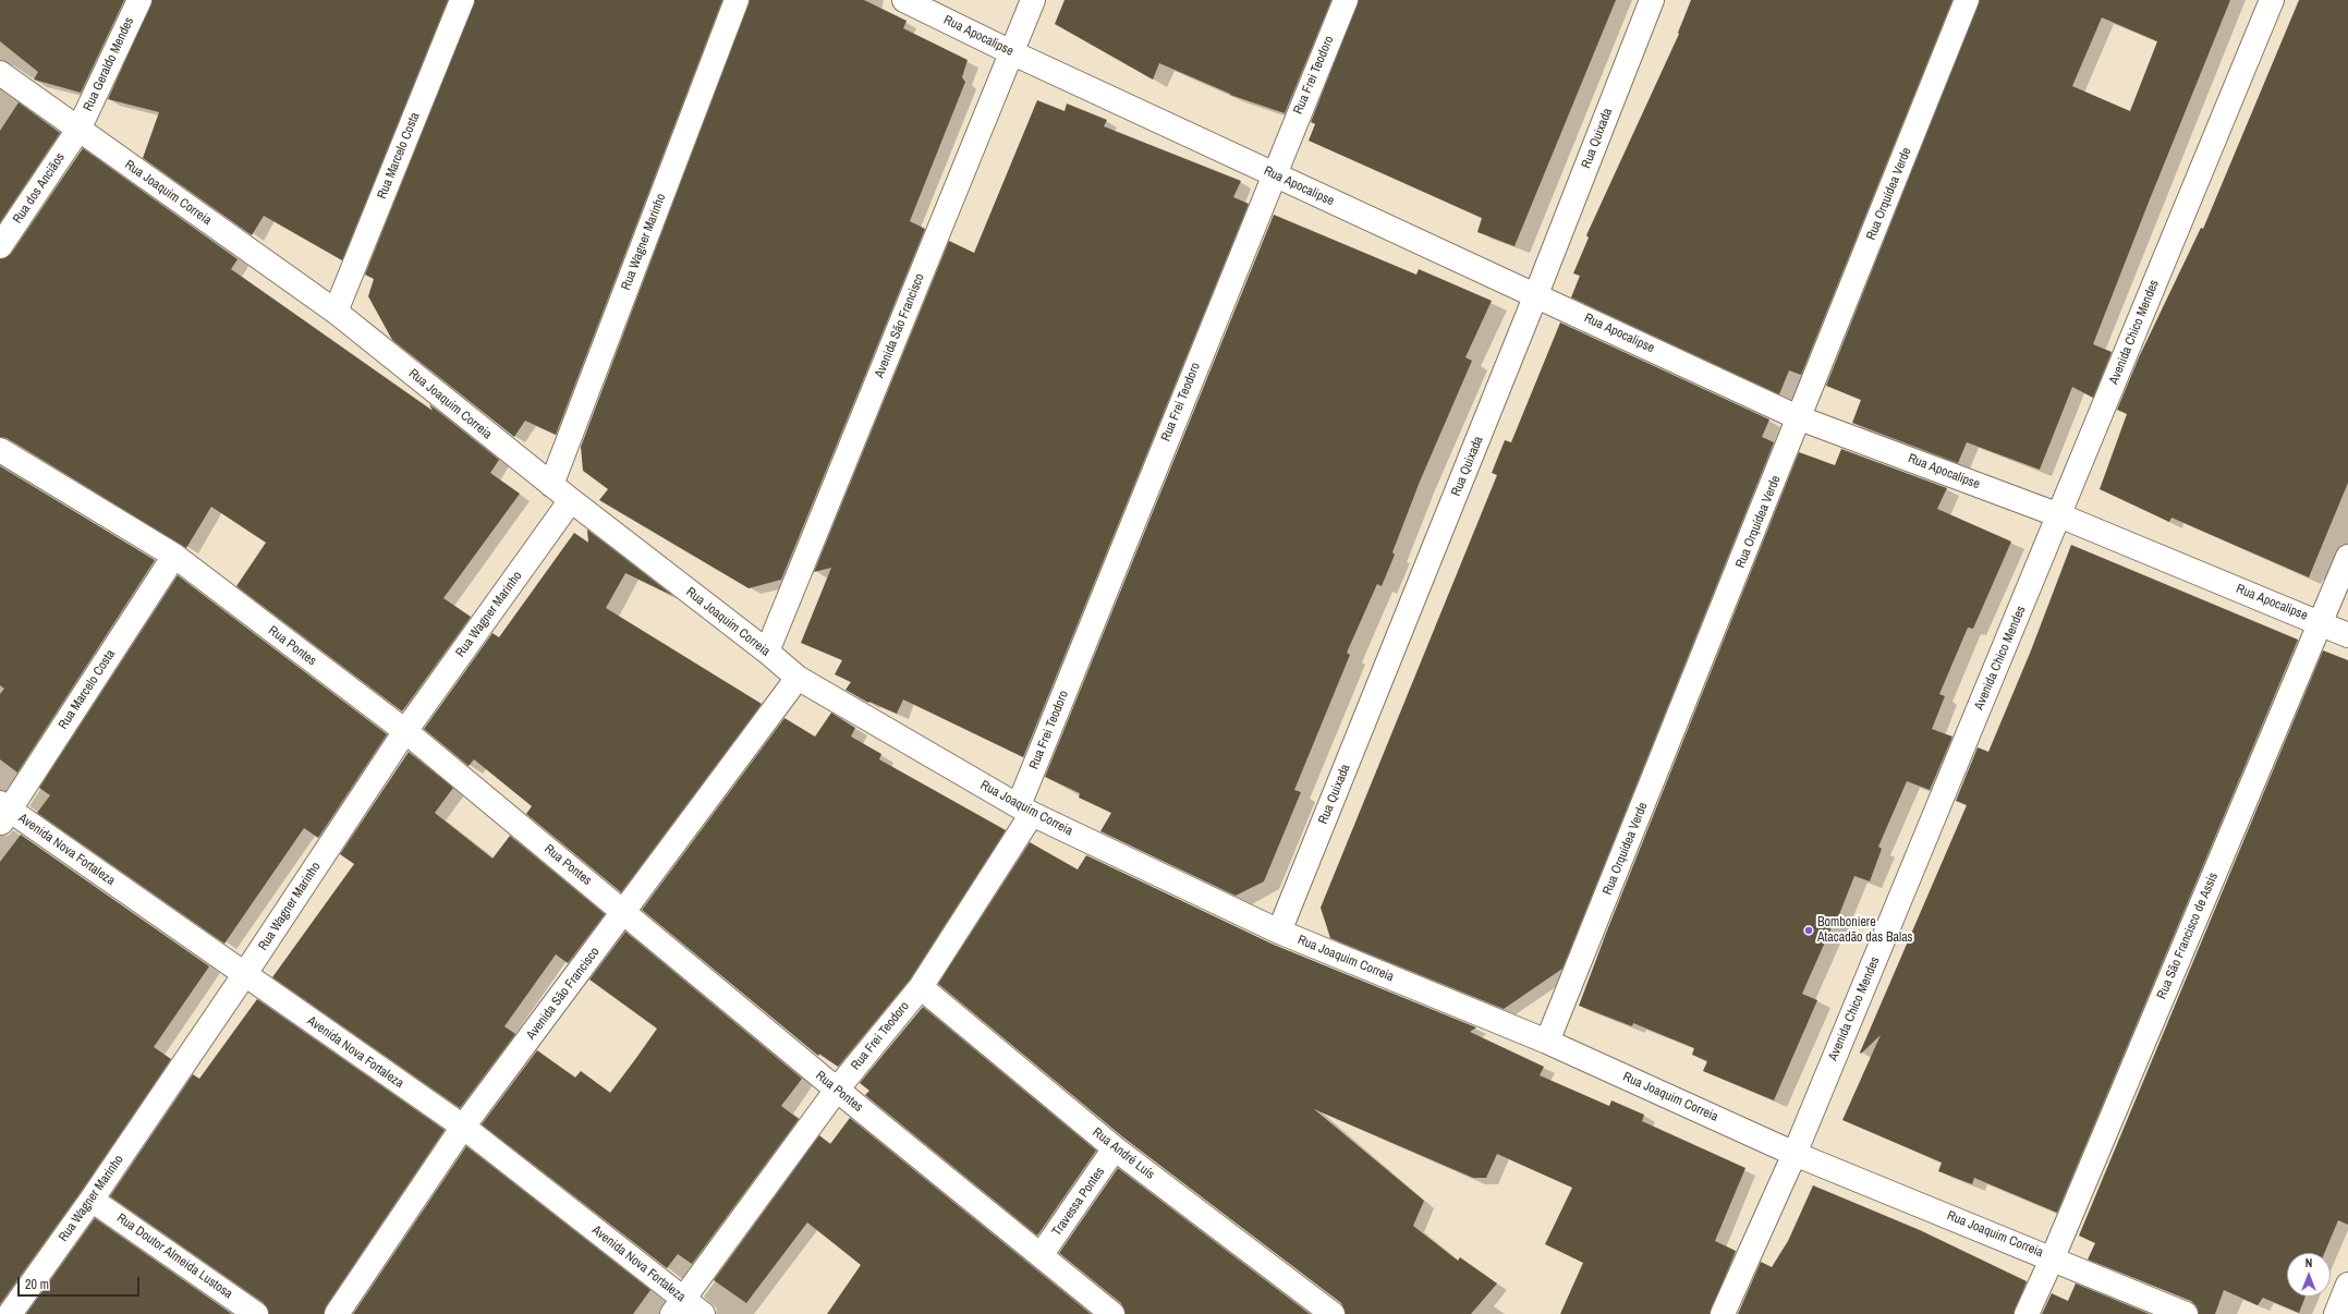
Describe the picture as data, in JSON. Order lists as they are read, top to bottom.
{
  "streets": {
    "street": [
      "Rua Apocalipse",
      "Rua Geraldo Mendes",
      "Rua Frei Teodoro",
      "Rua Quixada",
      "Rua Marcelo Costa",
      "Rua dos Anciãos",
      "Rua Joaquim Correia",
      "Rua Orquídea Verde",
      "Rua Wagner Marinho",
      "Avenida São Francisco",
      "Avenida Chico Mendes",
      "Rua Pontes",
      "Avenida Nova Fortaleza",
      "Rua São Francisco de Assis",
      "Rua André Luís",
      "Travessa Pontes",
      "Rua Doutor Almeida Lustosa"
    ]
  },
  "crossings": [
    ["Rua Apocalipse", "Rua Frei Teodoro"],
    ["Rua Apocalipse", "Rua Quixada"],
    ["Rua Apocalipse", "Rua Orquídea Verde"],
    ["Rua Apocalipse", "Avenida São Francisco"],
    ["Rua Apocalipse", "Avenida Chico Mendes"],
    ["Rua Apocalipse", "Rua São Francisco de Assis"],
    ["Rua Geraldo Mendes", "Rua dos Anciãos"],
    ["Rua Geraldo Mendes", "Rua Joaquim Correia"],
    ["Rua Frei Teodoro", "Rua Joaquim Correia"],
    ["Rua Frei Teodoro", "Rua Pontes"],
    ["Rua Frei Teodoro", "Avenida Nova Fortaleza"],
    ["Rua Frei Teodoro", "Rua André Luís"],
    ["Rua Quixada", "Rua Joaquim Correia"],
    ["Rua Marcelo Costa", "Rua Joaquim Correia"],
    ["Rua Marcelo Costa", "Rua Pontes"],
    ["Rua Marcelo Costa", "Avenida Nova Fortaleza"],
    ["Rua dos Anciãos", "Rua Joaquim Correia"],
    ["Rua Joaquim Correia", "Rua Orquídea Verde"],
    ["Rua Joaquim Correia", "Rua Wagner Marinho"],
    ["Rua Joaquim Correia", "Avenida São Francisco"],
    ["Rua Joaquim Correia", "Avenida Chico Mendes"],
    ["Rua Joaquim Correia", "Rua São Francisco de Assis"],
    ["Rua Wagner Marinho", "Rua Pontes"],
    ["Rua Wagner Marinho", "Avenida Nova Fortaleza"],
    ["Rua Wagner Marinho", "Rua Doutor Almeida Lustosa"],
    ["Avenida São Francisco", "Rua Pontes"],
    ["Avenida São Francisco", "Avenida Nova Fortaleza"],
    ["Rua Pontes", "Travessa Pontes"],
    ["Rua André Luís", "Travessa Pontes"]
  ],
  "places": ["Bomboniere Atacadão das Balas"],
  "scale_bar": "20 m",
  "north": "top"
}
